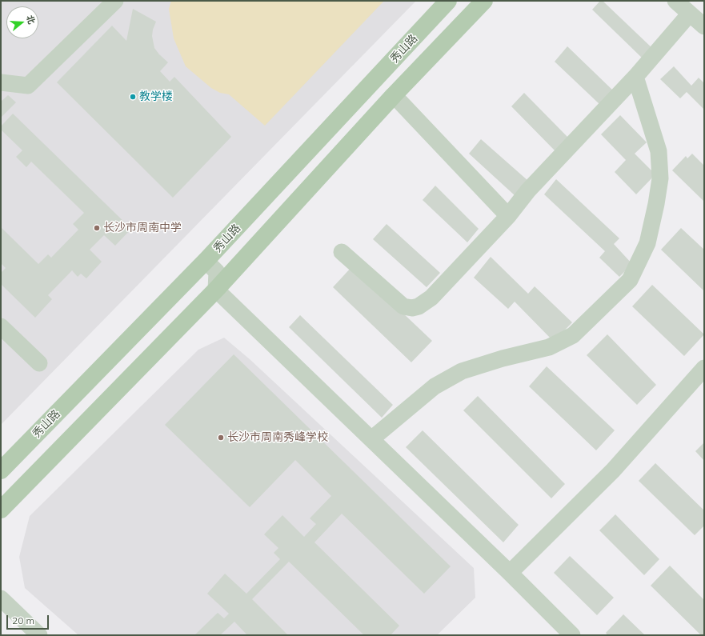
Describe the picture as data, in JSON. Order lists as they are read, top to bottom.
{
  "streets": {
    "main road": ["秀山路"]
  },
  "places": ["教学楼", "长沙市周南中学", "长沙市周南秀峰学校"],
  "scale_bar": "20 m",
  "north": "right"
}
